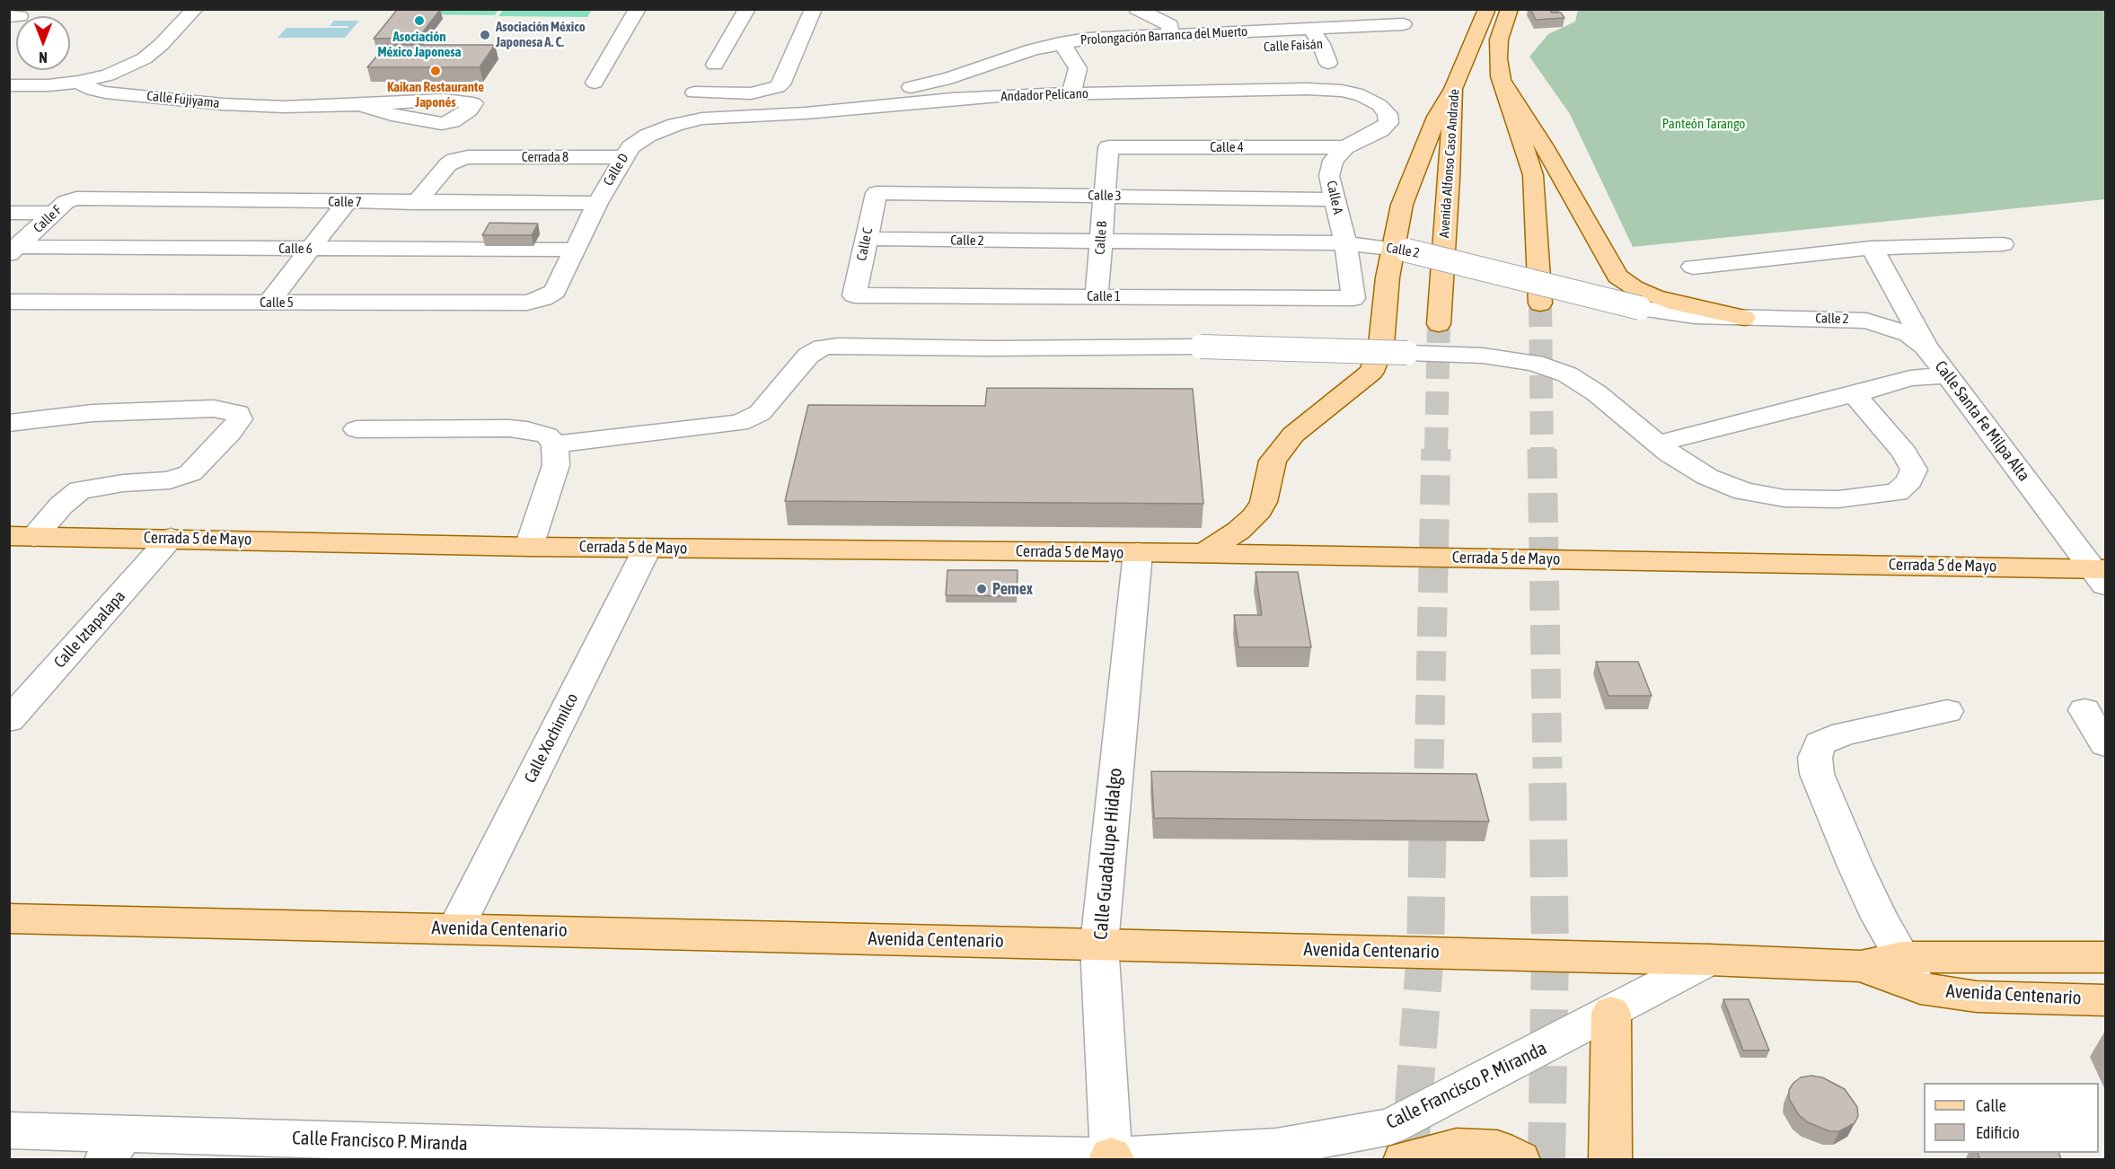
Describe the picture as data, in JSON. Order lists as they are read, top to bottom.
{
  "streets": {
    "main road": ["Avenida Alfonso Caso Andrade", "Cerrada 5 de Mayo", "Avenida Centenario"],
    "street": [
      "Prolongación Barranca del Muerto",
      "Calle Faisán",
      "Andador Pelícano",
      "Calle Fujiyama",
      "Calle 4",
      "Cerrada 8",
      "Calle D",
      "Calle 3",
      "Calle A",
      "Calle 7",
      "Calle F",
      "Calle B",
      "Calle 2",
      "Calle C",
      "Calle 6",
      "Calle 1",
      "Calle 5",
      "Calle Santa Fe Milpa Alta",
      "Calle Iztapalapa",
      "Calle Xochimilco",
      "Calle Guadalupe Hidalgo",
      "Calle Francisco P. Miranda"
    ]
  },
  "crossings": [
    ["Prolongación Barranca del Muerto", "Calle Faisán"],
    ["Prolongación Barranca del Muerto", "Andador Pelícano"],
    ["Andador Pelícano", "Calle 4"],
    ["Andador Pelícano", "Calle D"],
    ["Andador Pelícano", "Calle A"],
    ["Calle 4", "Calle A"],
    ["Calle 4", "Calle B"],
    ["Cerrada 8", "Calle D"],
    ["Cerrada 8", "Calle 7"],
    ["Calle D", "Calle 7"],
    ["Calle D", "Calle 6"],
    ["Calle D", "Calle 5"],
    ["Calle 3", "Calle A"],
    ["Calle 3", "Calle B"],
    ["Calle 3", "Calle C"],
    ["Calle A", "Calle 2"],
    ["Calle A", "Calle 1"],
    ["Calle 7", "Calle F"],
    ["Calle F", "Calle 6"],
    ["Calle B", "Calle 2"],
    ["Calle B", "Calle 1"],
    ["Calle 2", "Calle C"],
    ["Calle 2", "Calle Santa Fe Milpa Alta"],
    ["Calle C", "Calle 1"],
    ["Calle Santa Fe Milpa Alta", "Cerrada 5 de Mayo"],
    ["Cerrada 5 de Mayo", "Calle Iztapalapa"],
    ["Cerrada 5 de Mayo", "Calle Xochimilco"],
    ["Cerrada 5 de Mayo", "Calle Guadalupe Hidalgo"],
    ["Calle Xochimilco", "Avenida Centenario"],
    ["Calle Guadalupe Hidalgo", "Avenida Centenario"],
    ["Calle Guadalupe Hidalgo", "Calle Francisco P. Miranda"],
    ["Avenida Centenario", "Calle Francisco P. Miranda"]
  ],
  "parks": ["Panteón Tarango"],
  "places": [
    "Asociación México Japonesa",
    "Asociación México Japonesa A. C.",
    "Kaikan Restaurante Japonés",
    "Pemex"
  ],
  "legend": ["Calle", "Edificio"],
  "north": "bottom"
}
